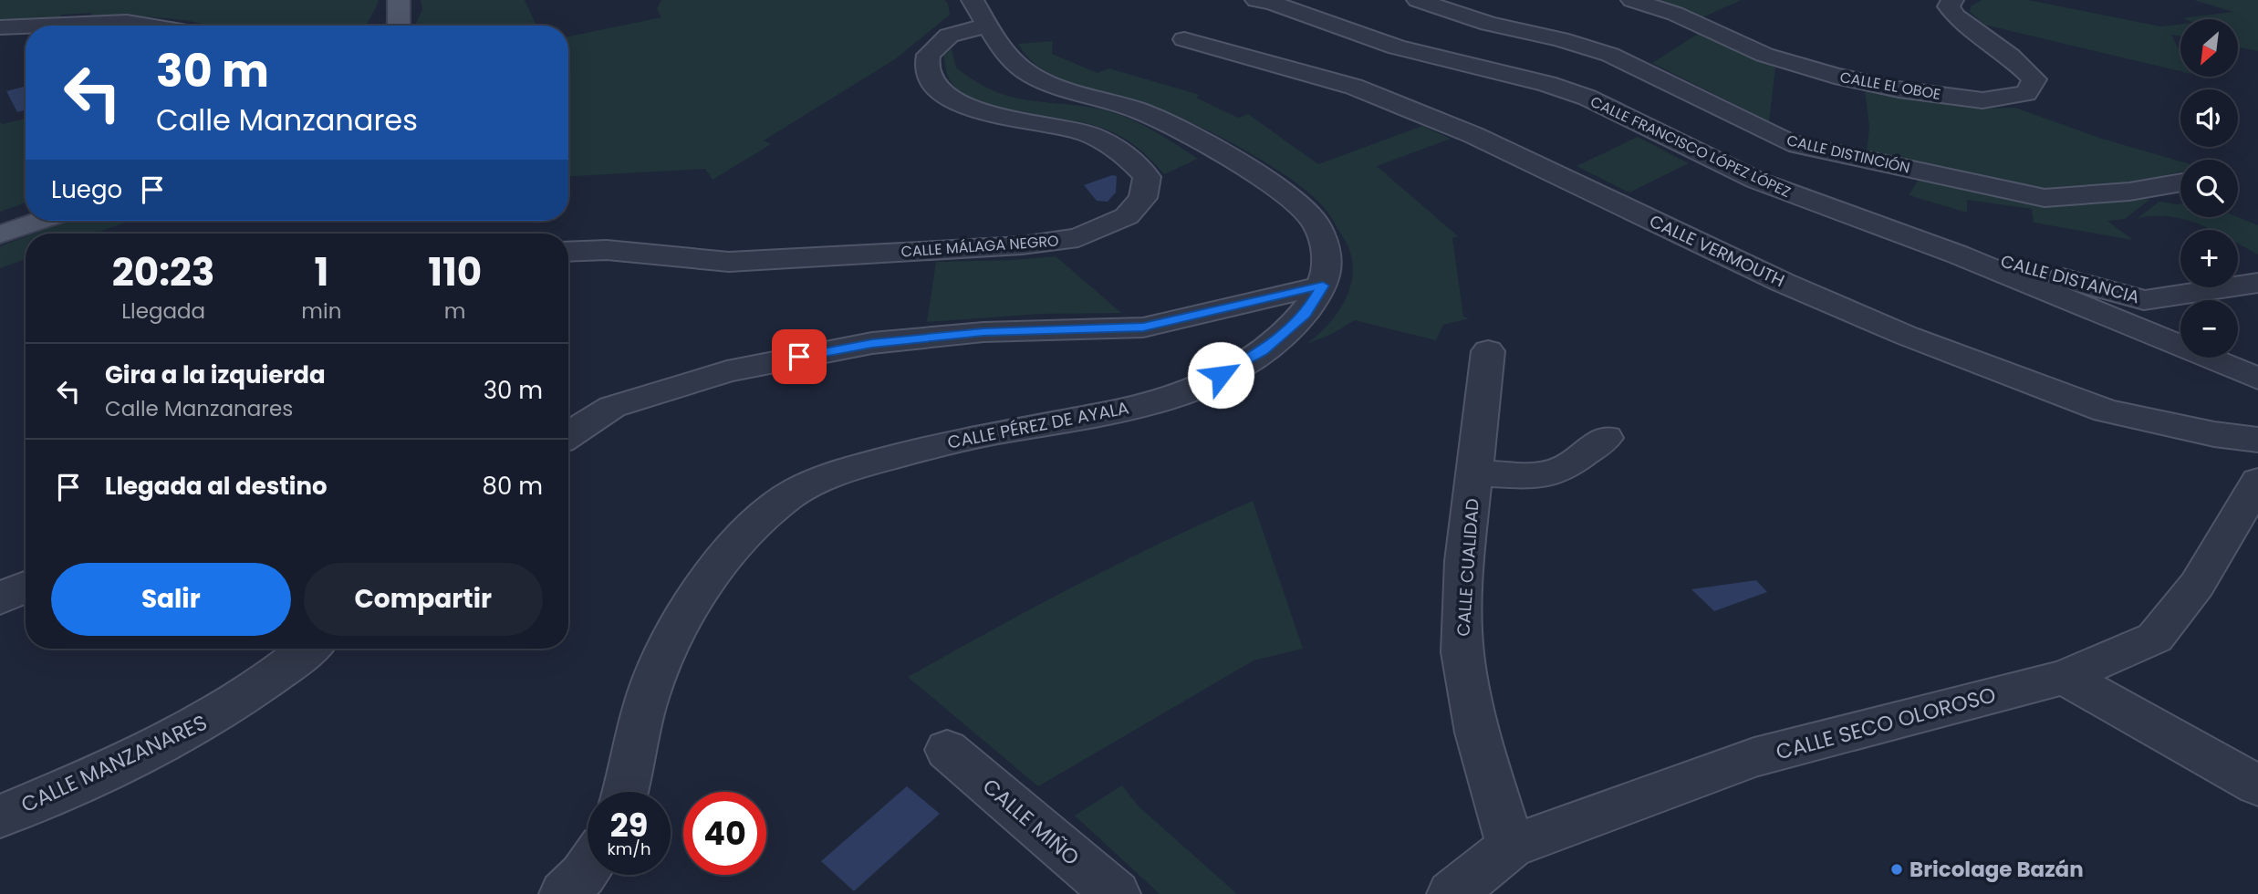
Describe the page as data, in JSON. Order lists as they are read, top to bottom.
{
  "streets": {
    "street": [
      "CALLE EL OBOE",
      "CALLE FRANCISCO LÓPEZ LÓPEZ",
      "CALLE DISTINCIÓN",
      "CALLE MÁLAGA NEGRO",
      "CALLE VERMOUTH",
      "CALLE DISTANCIA",
      "CALLE PÉREZ DE AYALA",
      "CALLE CUALIDAD",
      "CALLE SECO OLOROSO",
      "CALLE MANZANARES",
      "CALLE MIÑO"
    ]
  },
  "crossings": [
    ["CALLE FRANCISCO LÓPEZ LÓPEZ", "CALLE DISTANCIA"],
    ["CALLE MÁLAGA NEGRO", "CALLE PÉREZ DE AYALA"],
    ["CALLE CUALIDAD", "CALLE SECO OLOROSO"]
  ],
  "places": ["Bricolage Bazán"],
  "north": "bottom left",
  "page": {
    "map_buttons": ["+", "−"],
    "turn": ["30 m", "Calle Manzanares"],
    "then": "Luego",
    "eta": [
      "20:23",
      "Llegada",
      "1",
      "min",
      "110",
      "m"
    ],
    "list": [
      {
        "name": "Gira a la izquierda",
        "note": "Calle Manzanares",
        "value": "30 m"
      },
      {
        "name": "Llegada al destino",
        "value": "80 m"
      }
    ],
    "buttons": ["Salir", "Compartir"],
    "speed": "29 km/h",
    "limit": "40"
  }
}
